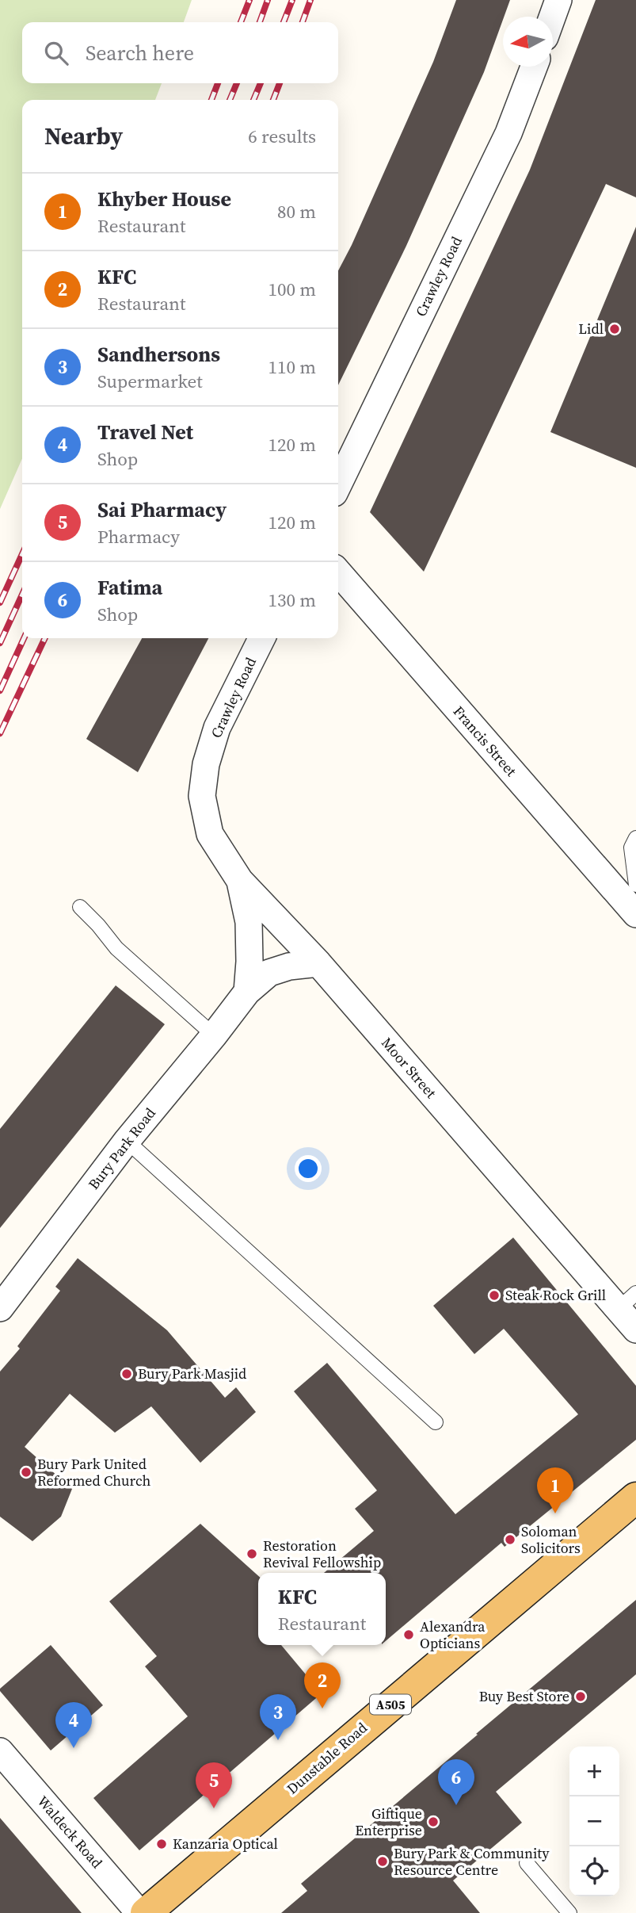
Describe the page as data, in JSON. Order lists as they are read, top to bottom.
{
  "streets": {
    "main road": ["A505", "Dunstable Road"],
    "street": [
      "Crawley Road",
      "Francis Street",
      "Moor Street",
      "Bury Park Road",
      "Waldeck Road"
    ]
  },
  "crossings": [
    ["Crawley Road", "Moor Street"],
    ["Moor Street", "Bury Park Road"]
  ],
  "places": [
    "Lidl",
    "Steak Rock Grill",
    "Bury Park Masjid",
    "Bury Park United Reformed Church",
    "Soloman Solicitors",
    "Restoration Revival Fellowship",
    "Alexandra Opticians",
    "Buy Best Store",
    "Giftique Enterprise",
    "Kanzaria Optical",
    "Bury Park & Community Resource Centre"
  ],
  "north": "left",
  "page": {
    "search": "Search here",
    "heading": ["Nearby", "6 results"],
    "list": [
      {
        "mark": "1",
        "name": "Khyber House",
        "note": "Restaurant",
        "value": "80 m"
      },
      {
        "mark": "2",
        "name": "KFC",
        "note": "Restaurant",
        "value": "100 m"
      },
      {
        "mark": "3",
        "name": "Sandhersons",
        "note": "Supermarket",
        "value": "110 m"
      },
      {
        "mark": "4",
        "name": "Travel Net",
        "note": "Shop",
        "value": "120 m"
      },
      {
        "mark": "5",
        "name": "Sai Pharmacy",
        "note": "Pharmacy",
        "value": "120 m"
      },
      {
        "mark": "6",
        "name": "Fatima",
        "note": "Shop",
        "value": "130 m"
      }
    ],
    "pins": [
      "1",
      "2",
      "3",
      "4",
      "6",
      "5"
    ],
    "popup": ["KFC", "Restaurant"],
    "map_buttons": ["+", "−"]
  }
}
